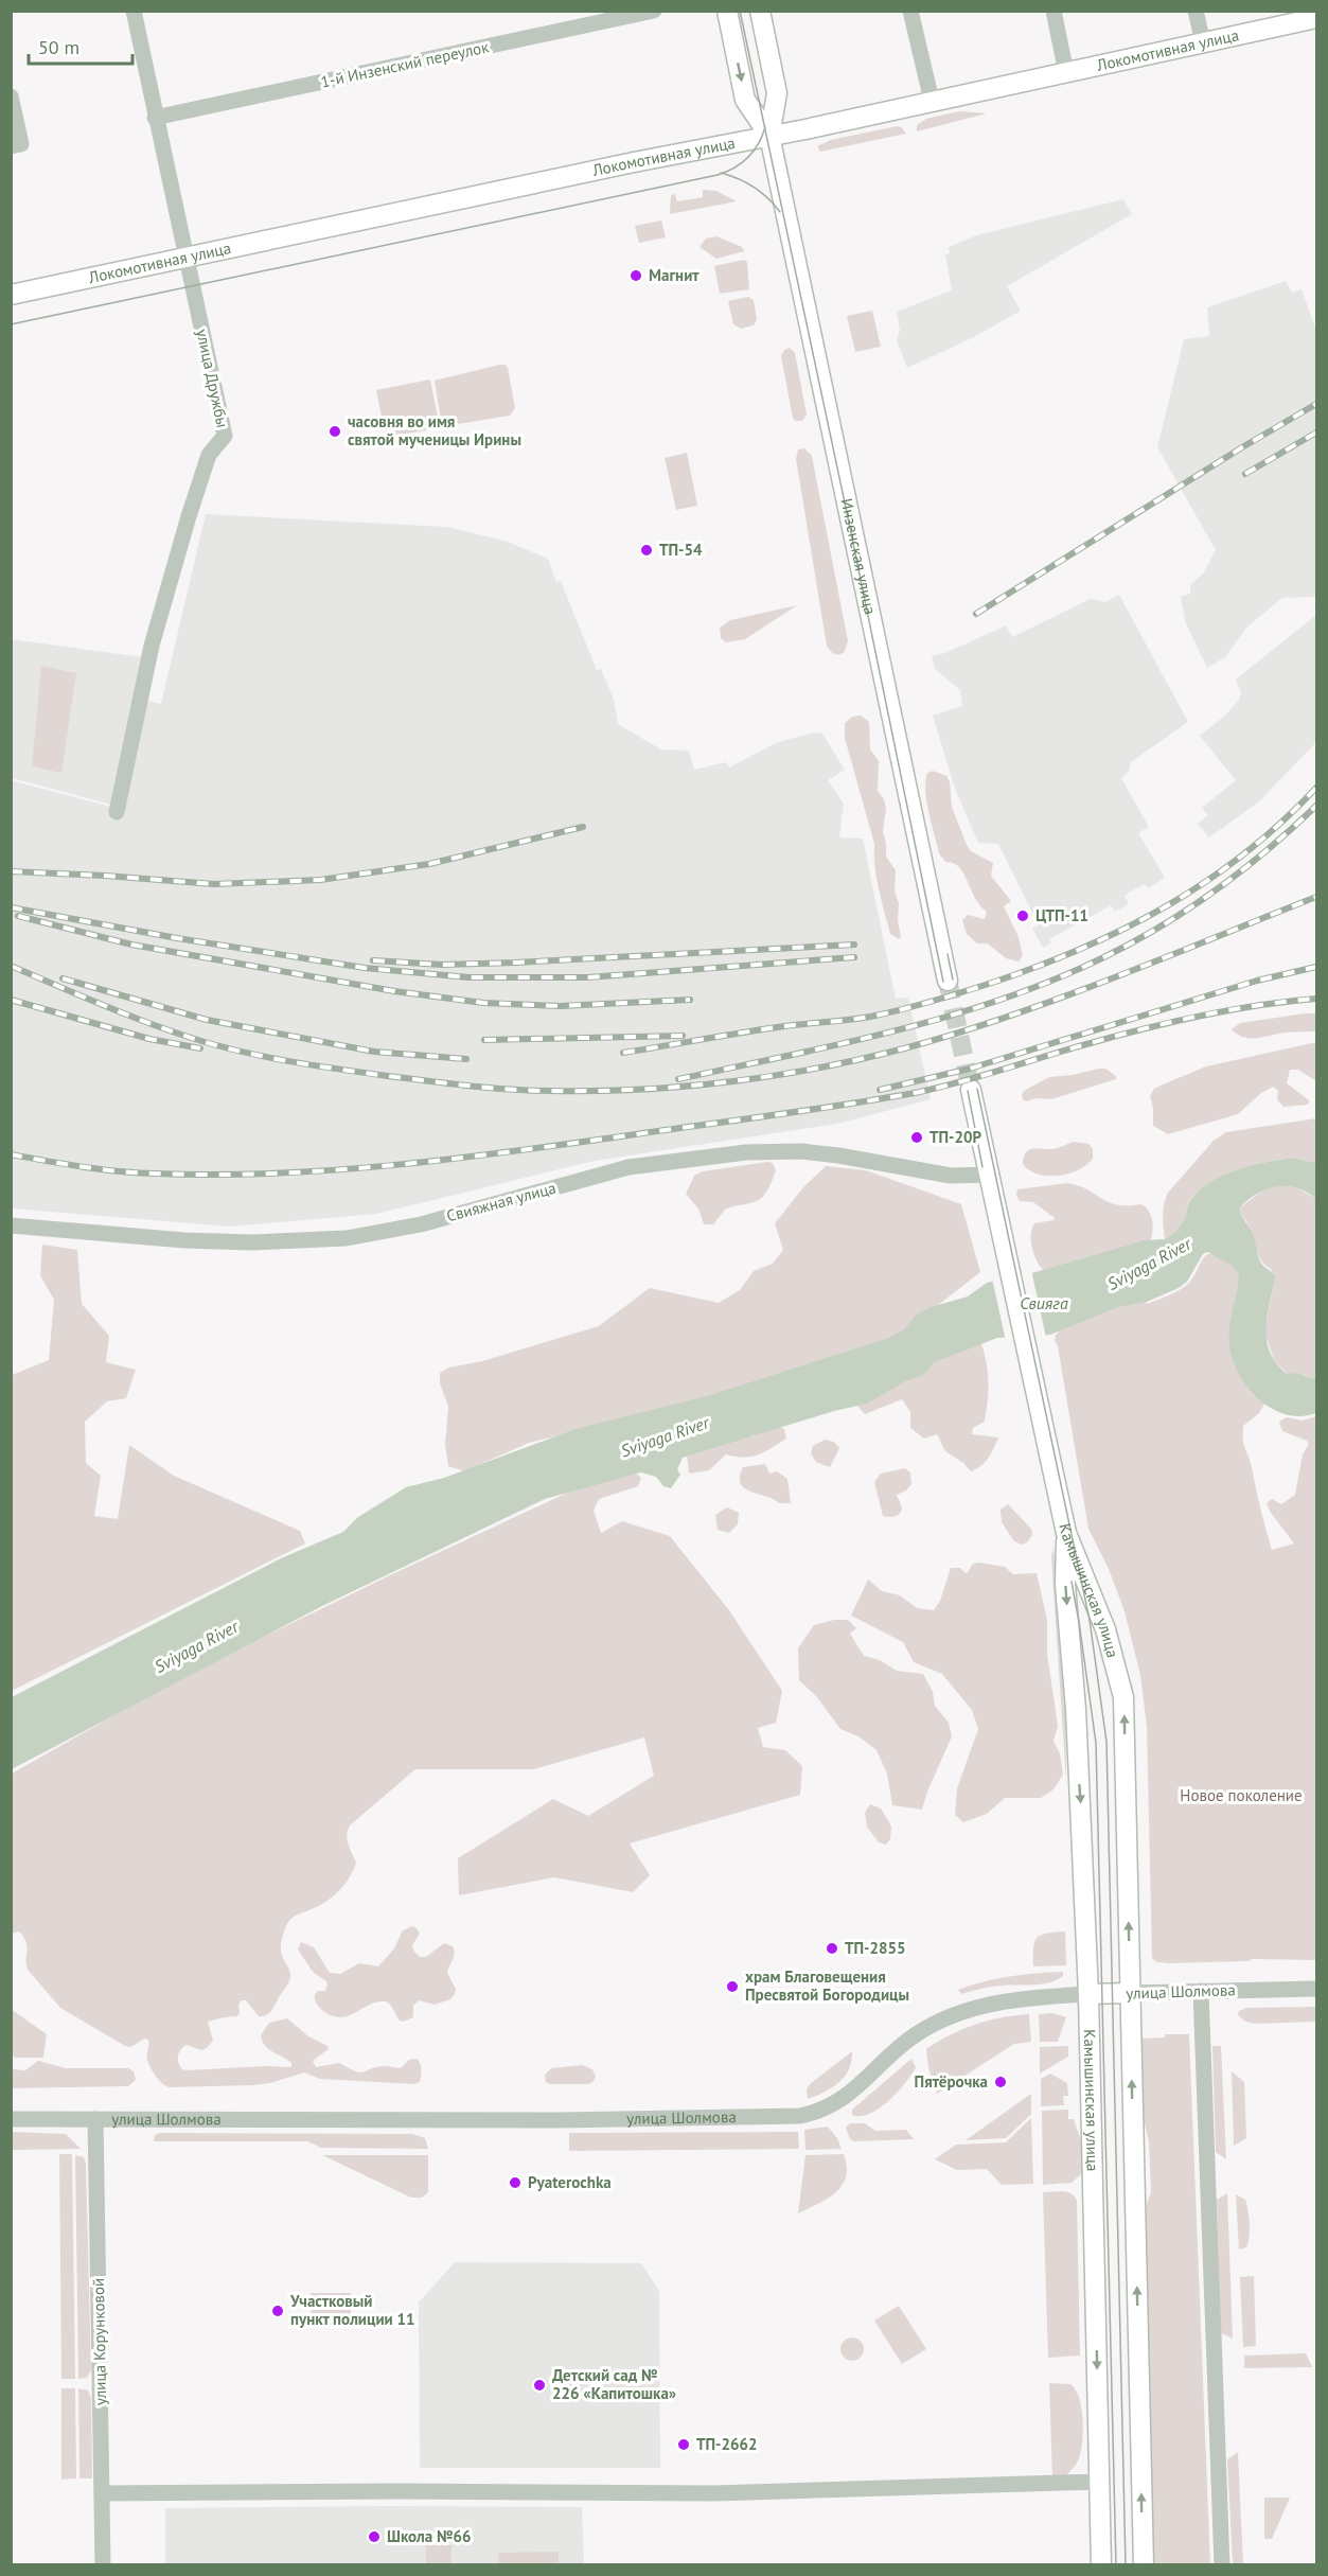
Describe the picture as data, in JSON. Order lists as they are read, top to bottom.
{
  "streets": {
    "main road": [
      "Локомотивная улица",
      "Инзенская улица",
      "Камышинская улица",
      "улица Шолмова"
    ],
    "street": [
      "1-й Инзенский переулок",
      "улица Дружбы",
      "Свияжная улица",
      "улица Корунковой"
    ]
  },
  "crossings": [
    ["Локомотивная улица", "улица Дружбы"],
    ["Локомотивная улица", "Инзенская улица"],
    ["1-й Инзенский переулок", "улица Дружбы"],
    ["Камышинская улица", "улица Шолмова"],
    ["улица Шолмова", "улица Корунковой"]
  ],
  "water": ["Sviyaga River", "Свияга"],
  "parks": ["Новое поколение"],
  "places": [
    "Магнит",
    "часовня во имя святой мученицы Ирины",
    "ТП-54",
    "ЦТП-11",
    "ТП-20Р",
    "ТП-2855",
    "храм Благовещения Пресвятой Богородицы",
    "Пятёрочка",
    "Pyaterochka",
    "Участковый пункт полиции 11",
    "Детский сад № 226 «Капитошка»",
    "ТП-2662",
    "Школа №66"
  ],
  "scale_bar": "50 m"
}
